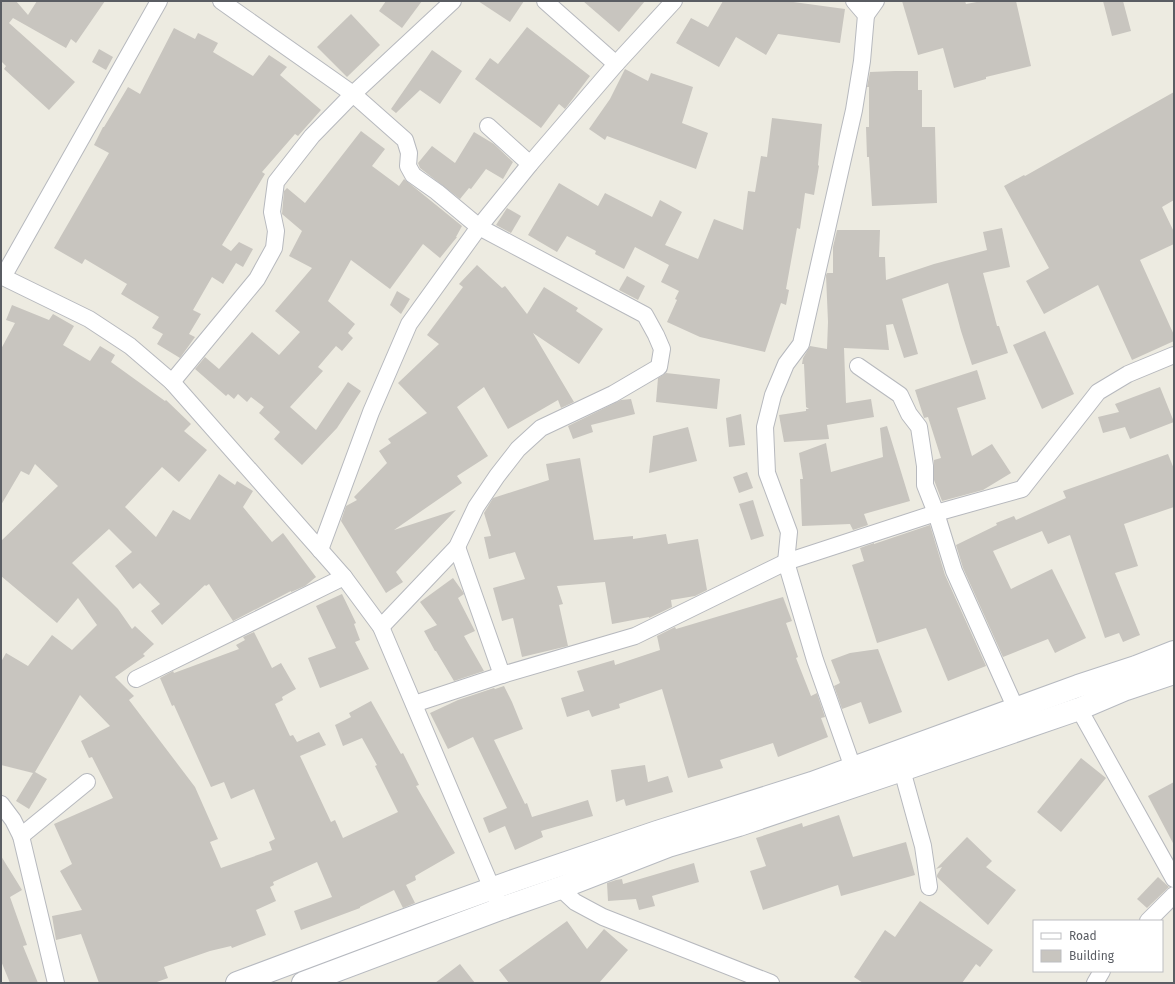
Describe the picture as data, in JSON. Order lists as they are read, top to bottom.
{
  "legend": ["Road", "Building"]
}
